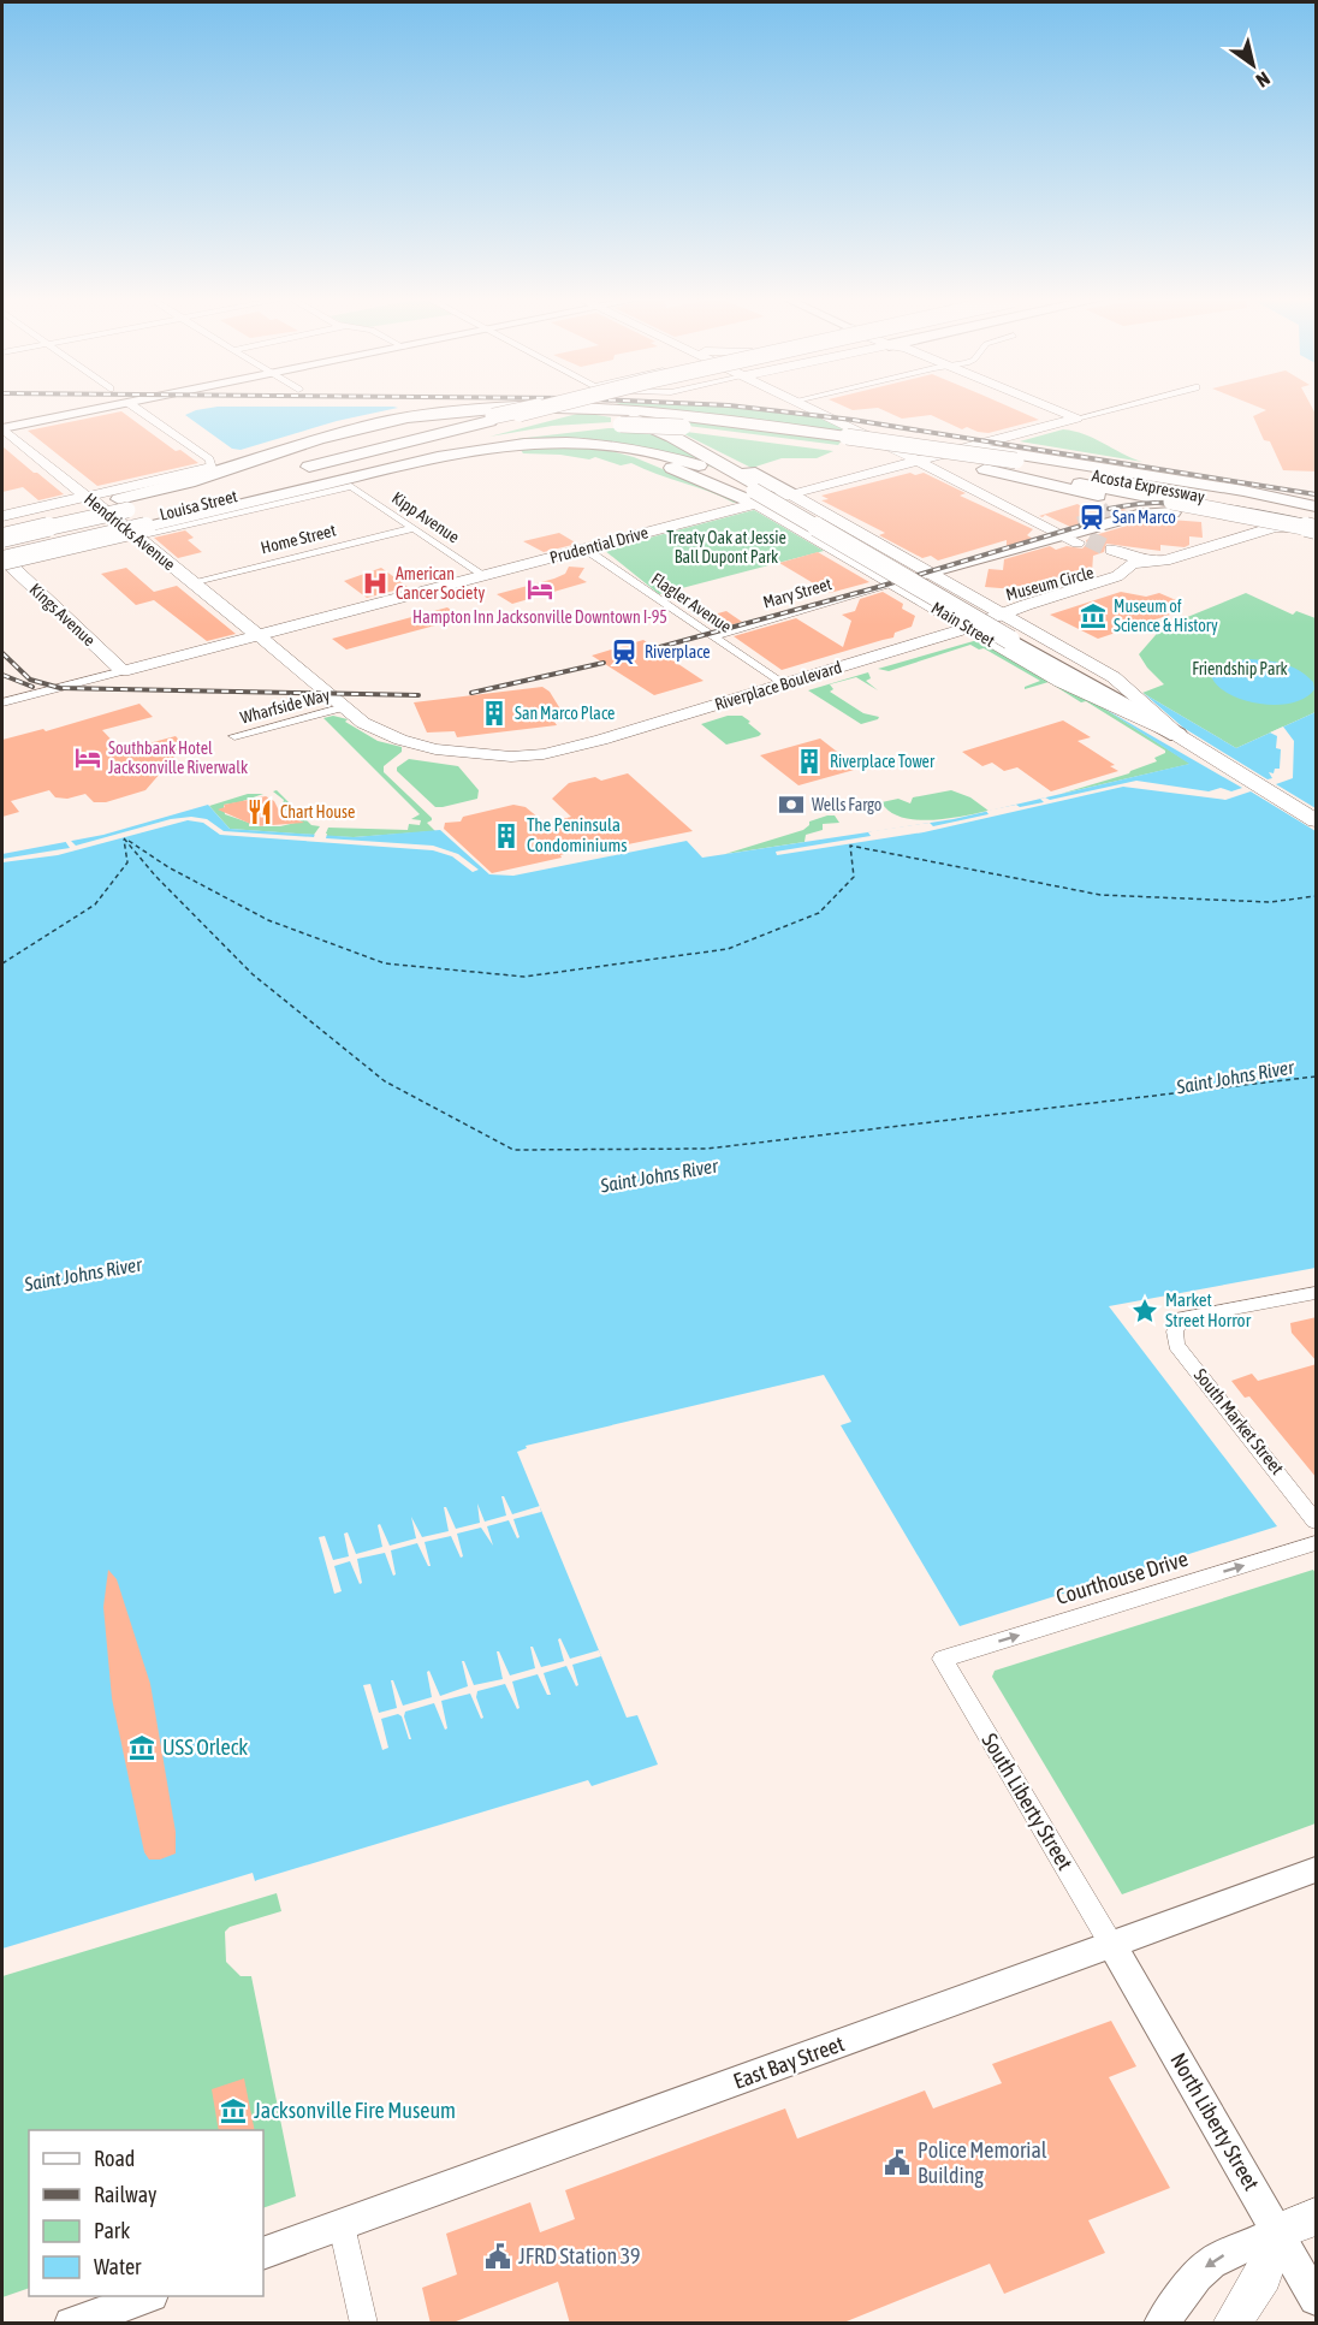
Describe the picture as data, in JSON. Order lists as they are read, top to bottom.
{
  "streets": {
    "highway": ["Acosta Expressway"],
    "main road": [
      "Hendricks Avenue",
      "Prudential Drive",
      "Museum Circle",
      "Kings Avenue",
      "Main Street",
      "Riverplace Boulevard"
    ],
    "street": [
      "Louisa Street",
      "Kipp Avenue",
      "Home Street",
      "Mary Street",
      "Flagler Avenue",
      "Wharfside Way",
      "South Market Street",
      "Courthouse Drive",
      "South Liberty Street",
      "East Bay Street",
      "North Liberty Street"
    ]
  },
  "crossings": [
    ["Louisa Street", "Kipp Avenue"],
    ["Louisa Street", "Hendricks Avenue"],
    ["Kipp Avenue", "Home Street"],
    ["Kipp Avenue", "Prudential Drive"],
    ["Hendricks Avenue", "Home Street"],
    ["Hendricks Avenue", "Prudential Drive"],
    ["Hendricks Avenue", "Riverplace Boulevard"],
    ["Prudential Drive", "Flagler Avenue"],
    ["Prudential Drive", "Kings Avenue"],
    ["Prudential Drive", "Main Street"],
    ["Prudential Drive", "Riverplace Boulevard"],
    ["Museum Circle", "Main Street"],
    ["Museum Circle", "Riverplace Boulevard"],
    ["Mary Street", "Flagler Avenue"],
    ["Mary Street", "Main Street"],
    ["Flagler Avenue", "Riverplace Boulevard"],
    ["Main Street", "Riverplace Boulevard"],
    ["Riverplace Boulevard", "Wharfside Way"],
    ["Courthouse Drive", "South Liberty Street"],
    ["South Liberty Street", "East Bay Street"],
    ["South Liberty Street", "North Liberty Street"],
    ["East Bay Street", "North Liberty Street"]
  ],
  "one_way": ["Courthouse Drive"],
  "water": ["Saint Johns River"],
  "parks": ["Treaty Oak at Jessie Ball Dupont Park", "Friendship Park"],
  "places": {
    "station": ["San Marco", "Riverplace"],
    "hospital": ["American Cancer Society"],
    "hotel": ["Hampton Inn Jacksonville Downtown I-95", "Southbank Hotel Jacksonville Riverwalk"],
    "museum": ["Museum of Science & History", "USS Orleck", "Jacksonville Fire Museum"],
    "building": ["San Marco Place", "Riverplace Tower", "The Peninsula Condominiums"],
    "bank": ["Wells Fargo"],
    "restaurant": ["Chart House"],
    "place": ["Market Street Horror"],
    "public building": ["Police Memorial Building", "JFRD Station 39"]
  },
  "legend": [
    "Road",
    "Railway",
    "Park",
    "Water"
  ],
  "north": "bottom right"
}
